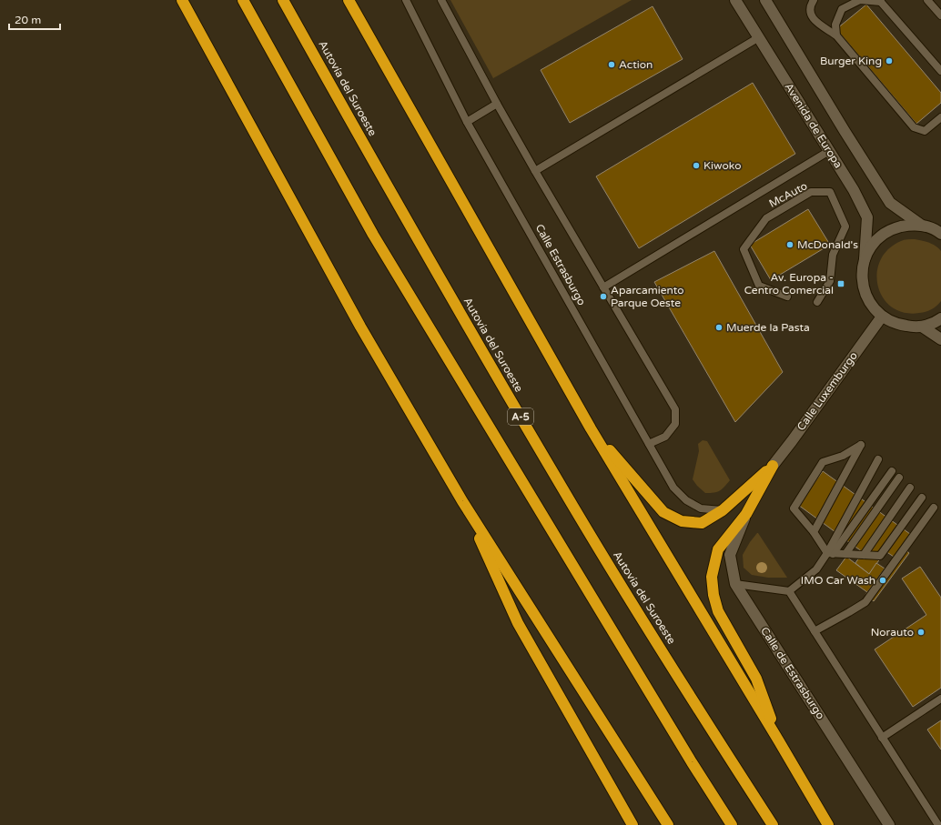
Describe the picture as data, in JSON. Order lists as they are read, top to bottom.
{
  "streets": {
    "highway": ["Autovía del Suroeste", "A-5"],
    "street": ["Avenida de Europa", "Calle Luxemburgo", "Calle de Estrasburgo"],
    "lane": ["McAuto", "Calle Estrasburgo"]
  },
  "crossings": [
    ["Avenida de Europa", "Calle Luxemburgo"]
  ],
  "places": {
    "other": [
      "Burger King",
      "Action",
      "Kiwoko",
      "McDonald's",
      "Aparcamiento Parque Oeste",
      "Muerde la Pasta",
      "IMO Car Wash",
      "Norauto"
    ],
    "transit": ["Av. Europa - Centro Comercial"]
  },
  "scale_bar": "20 m"
}
